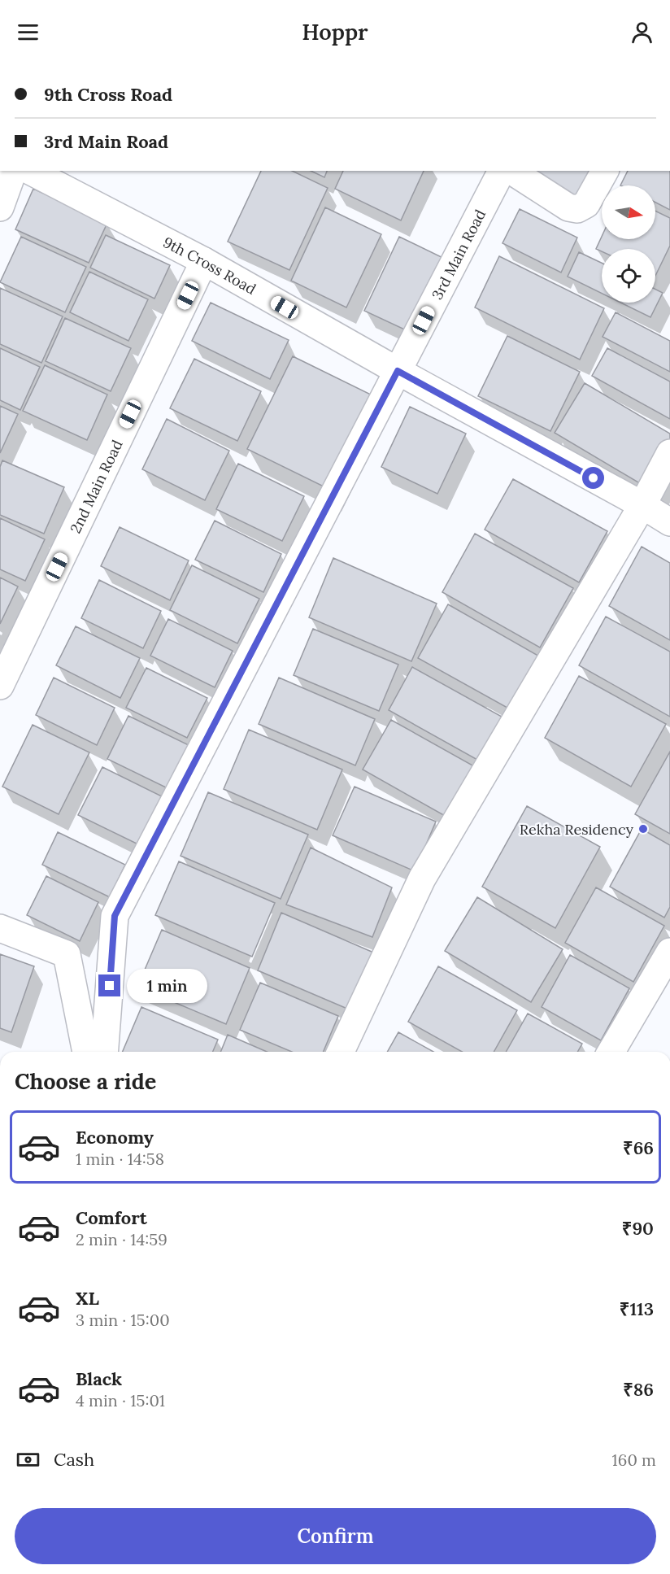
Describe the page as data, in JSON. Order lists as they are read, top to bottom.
{
  "streets": {
    "street": ["3rd Main Road", "9th Cross Road", "2nd Main Road"]
  },
  "crossings": [
    ["3rd Main Road", "9th Cross Road"],
    ["9th Cross Road", "2nd Main Road"]
  ],
  "places": ["Rekha Residency"],
  "north": "right",
  "page": {
    "header": "Hoppr",
    "banner": ["9th Cross Road", "3rd Main Road"],
    "bubble": "1 min",
    "heading": "Choose a ride",
    "list": [
      {
        "name": "Economy",
        "note": "1 min · 14:58",
        "value": "₹66"
      },
      {
        "name": "Comfort",
        "note": "2 min · 14:59",
        "value": "₹90"
      },
      {
        "name": "XL",
        "note": "3 min · 15:00",
        "value": "₹113"
      },
      {
        "name": "Black",
        "note": "4 min · 15:01",
        "value": "₹86"
      }
    ],
    "pay": ["Cash", "160 m"],
    "buttons": "Confirm"
  }
}
